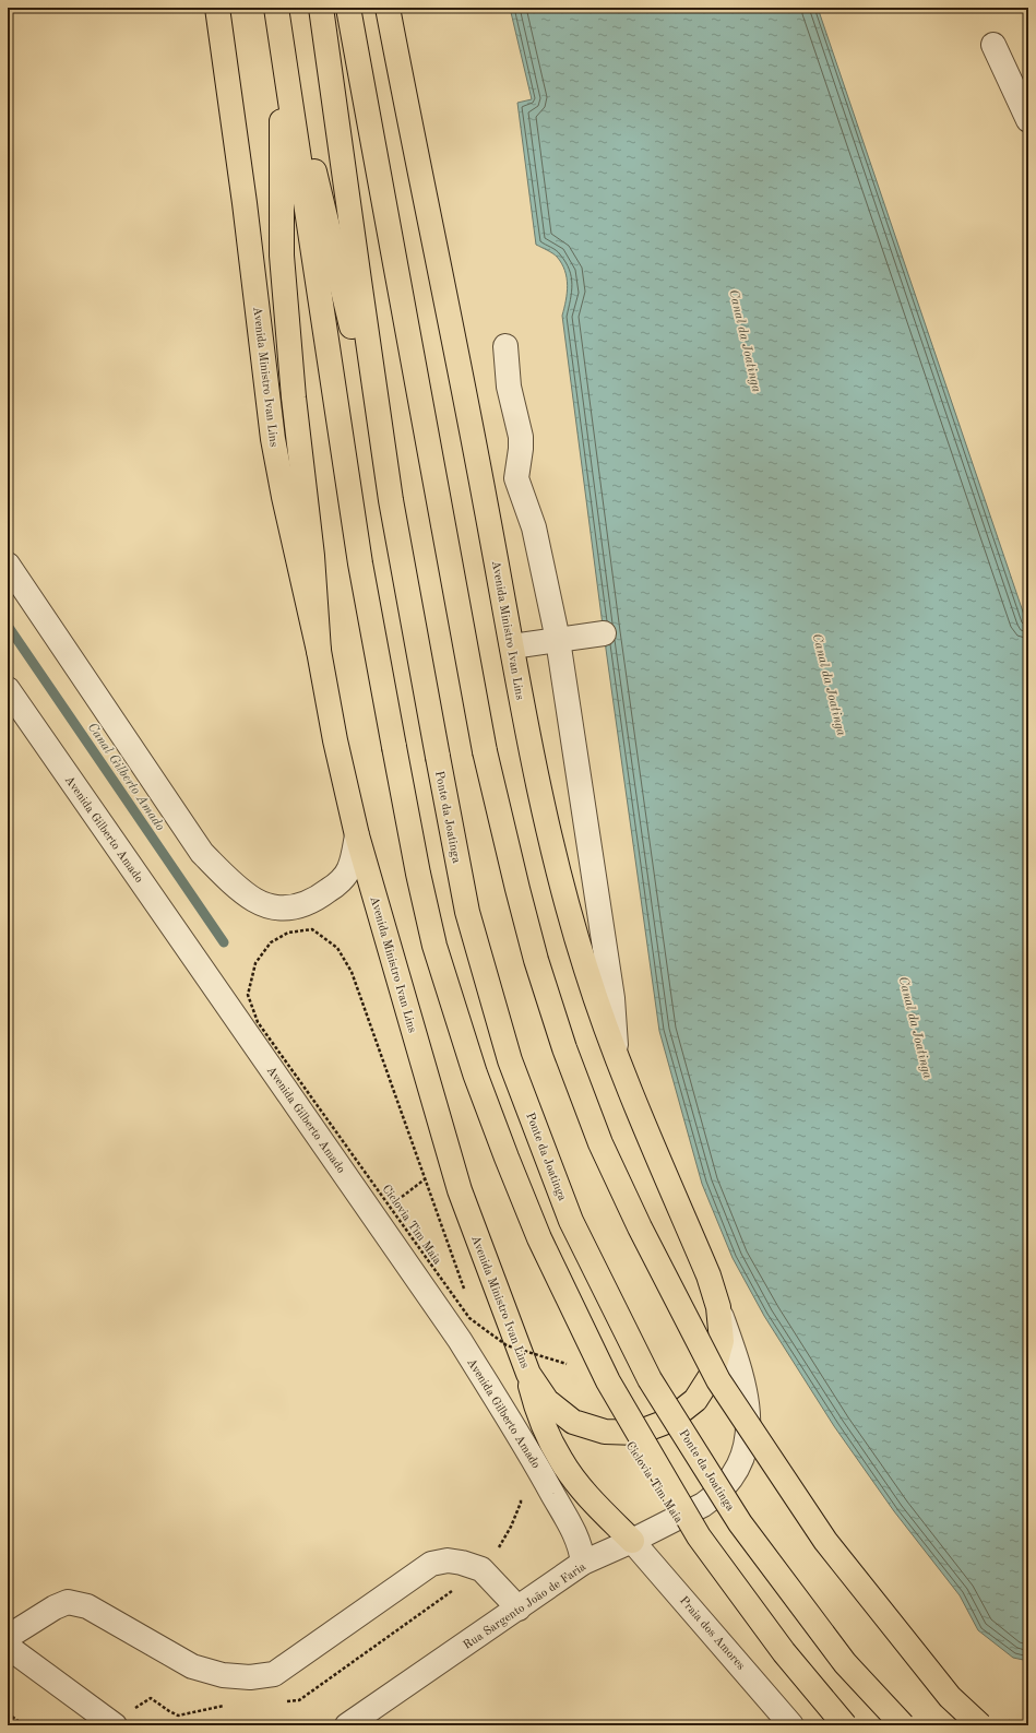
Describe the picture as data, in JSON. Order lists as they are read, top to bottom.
{
  "streets": {
    "main road": ["Avenida Ministro Ivan Lins", "Ponte da Joatinga"],
    "street": ["Avenida Gilberto Amado", "Rua Sargento João de Faria", "Praia dos Amores"],
    "path": ["Ciclovia Tim Maia"]
  },
  "crossings": [
    ["Avenida Ministro Ivan Lins", "Rua Sargento João de Faria"],
    ["Avenida Gilberto Amado", "Rua Sargento João de Faria"],
    ["Rua Sargento João de Faria", "Praia dos Amores"]
  ],
  "water": ["Canal da Joatinga", "Canal Gilberto Amado"]
}
